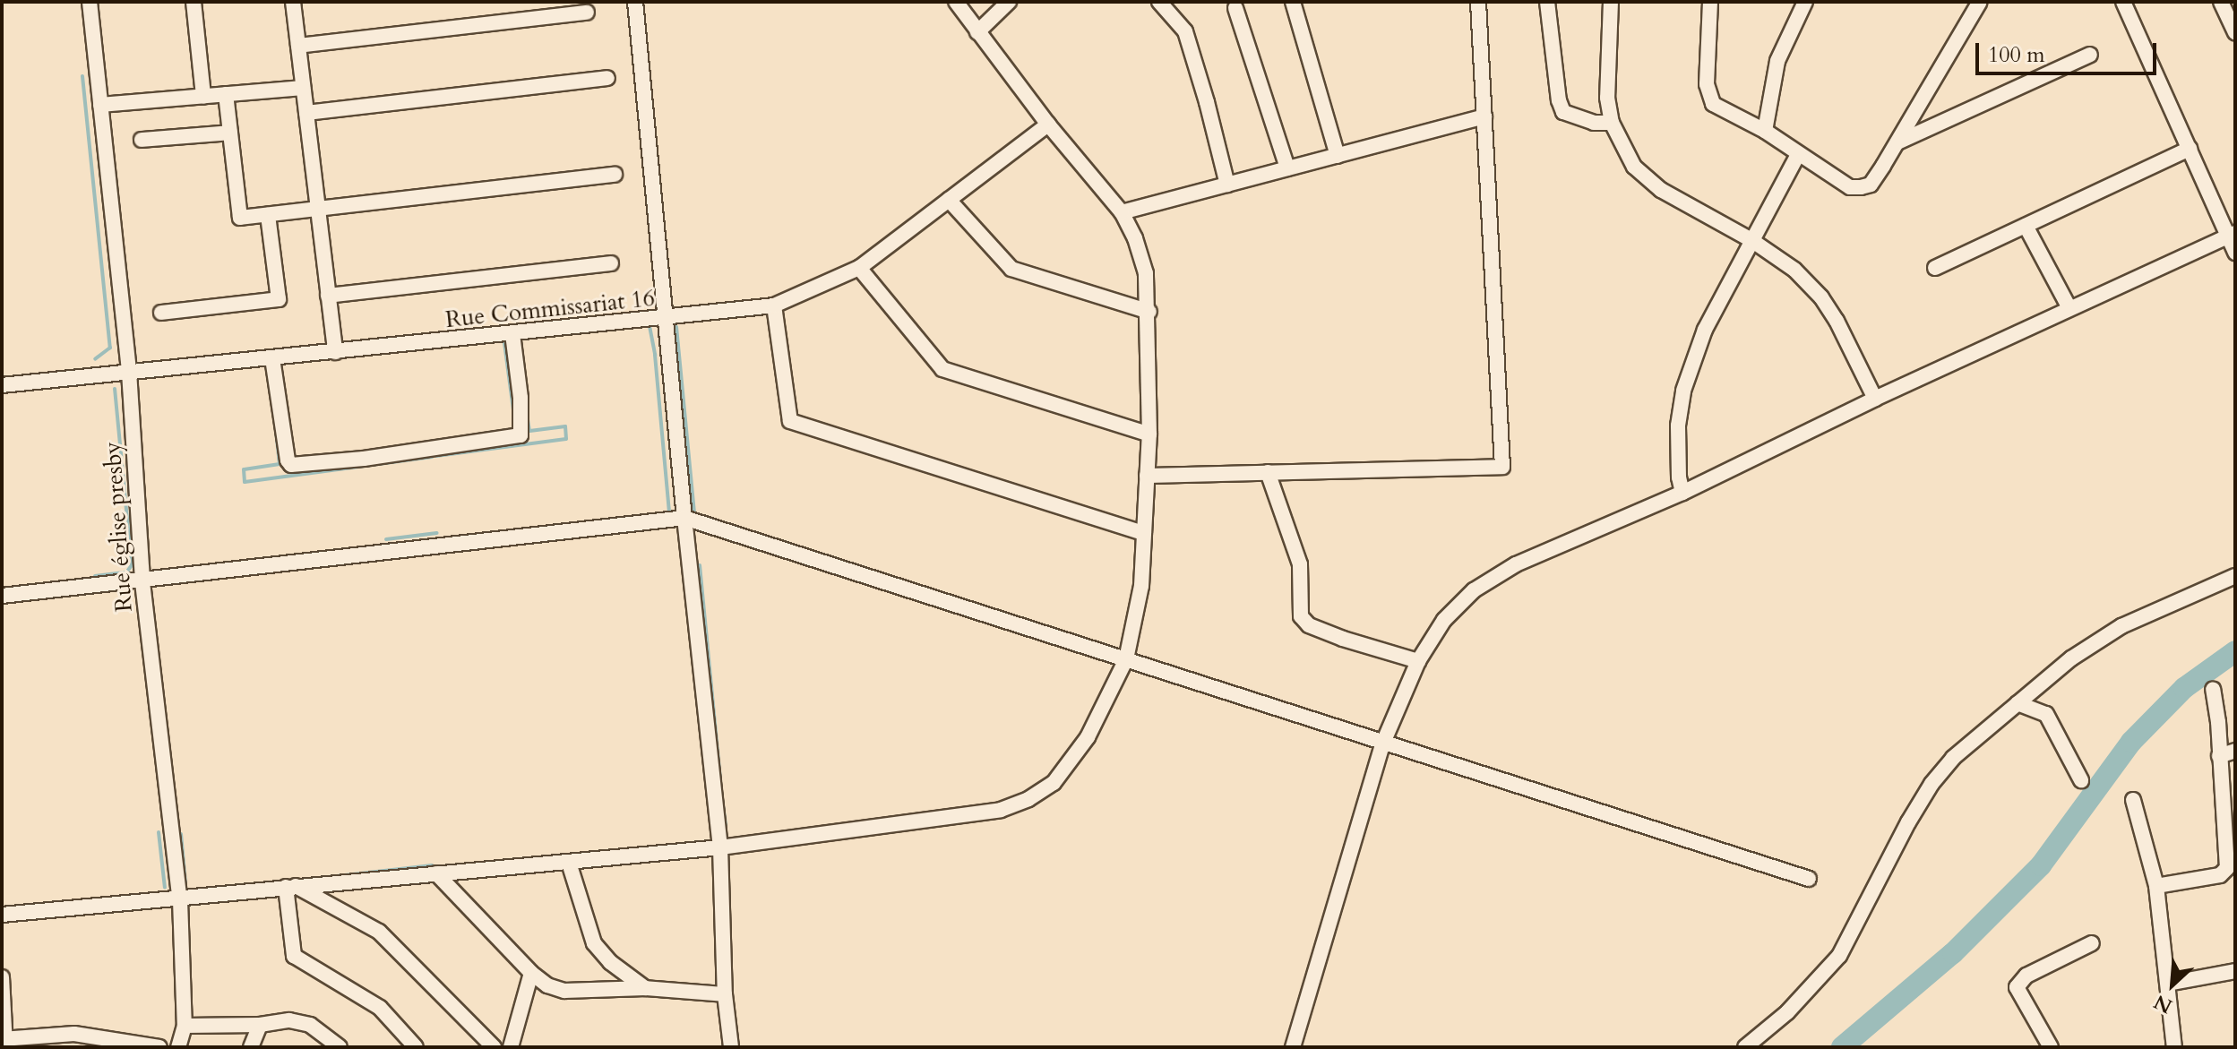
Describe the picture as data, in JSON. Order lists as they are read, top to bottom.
{
  "streets": {
    "street": ["Rue Commissariat 16", "Rue église presby"]
  },
  "crossings": [
    ["Rue Commissariat 16", "Rue église presby"]
  ],
  "scale_bar": "100 m",
  "north": "bottom left"
}
